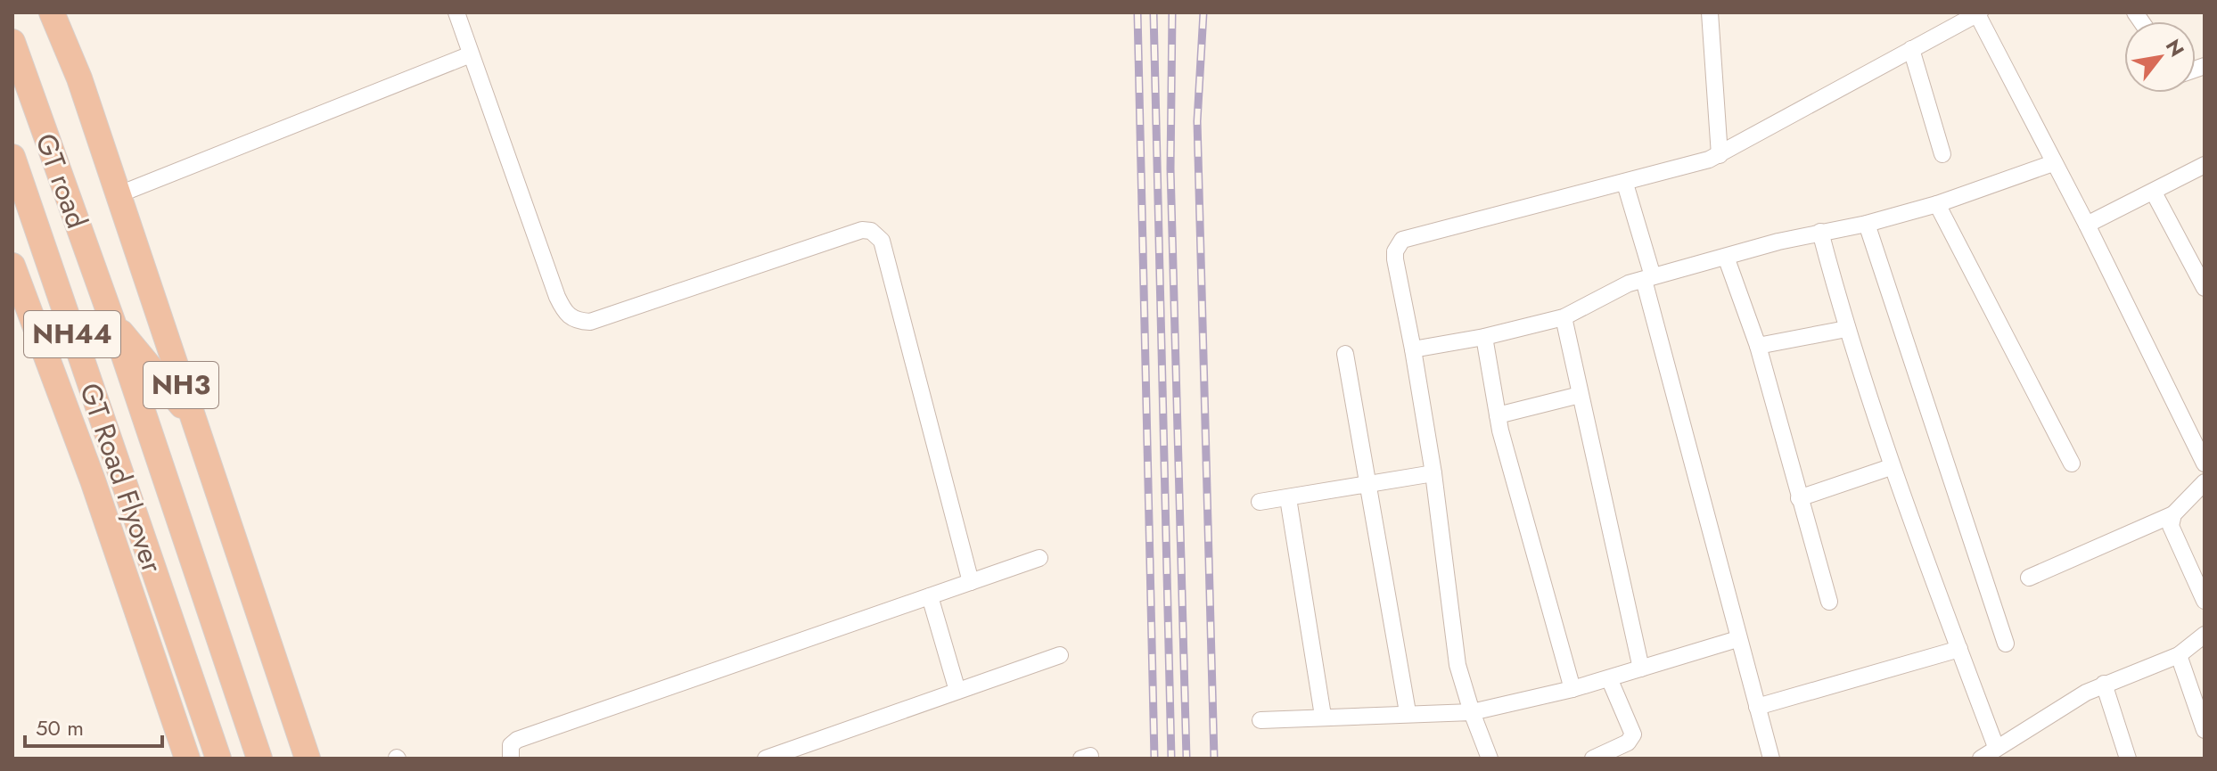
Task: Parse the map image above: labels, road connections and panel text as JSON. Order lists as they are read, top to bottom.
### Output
{
  "streets": {
    "highway": [
      "GT road",
      "NH44",
      "NH3",
      "GT Road Flyover"
    ]
  },
  "crossings": [
    ["GT road", "GT Road Flyover"]
  ],
  "scale_bar": "50 m",
  "north": "top right"
}
